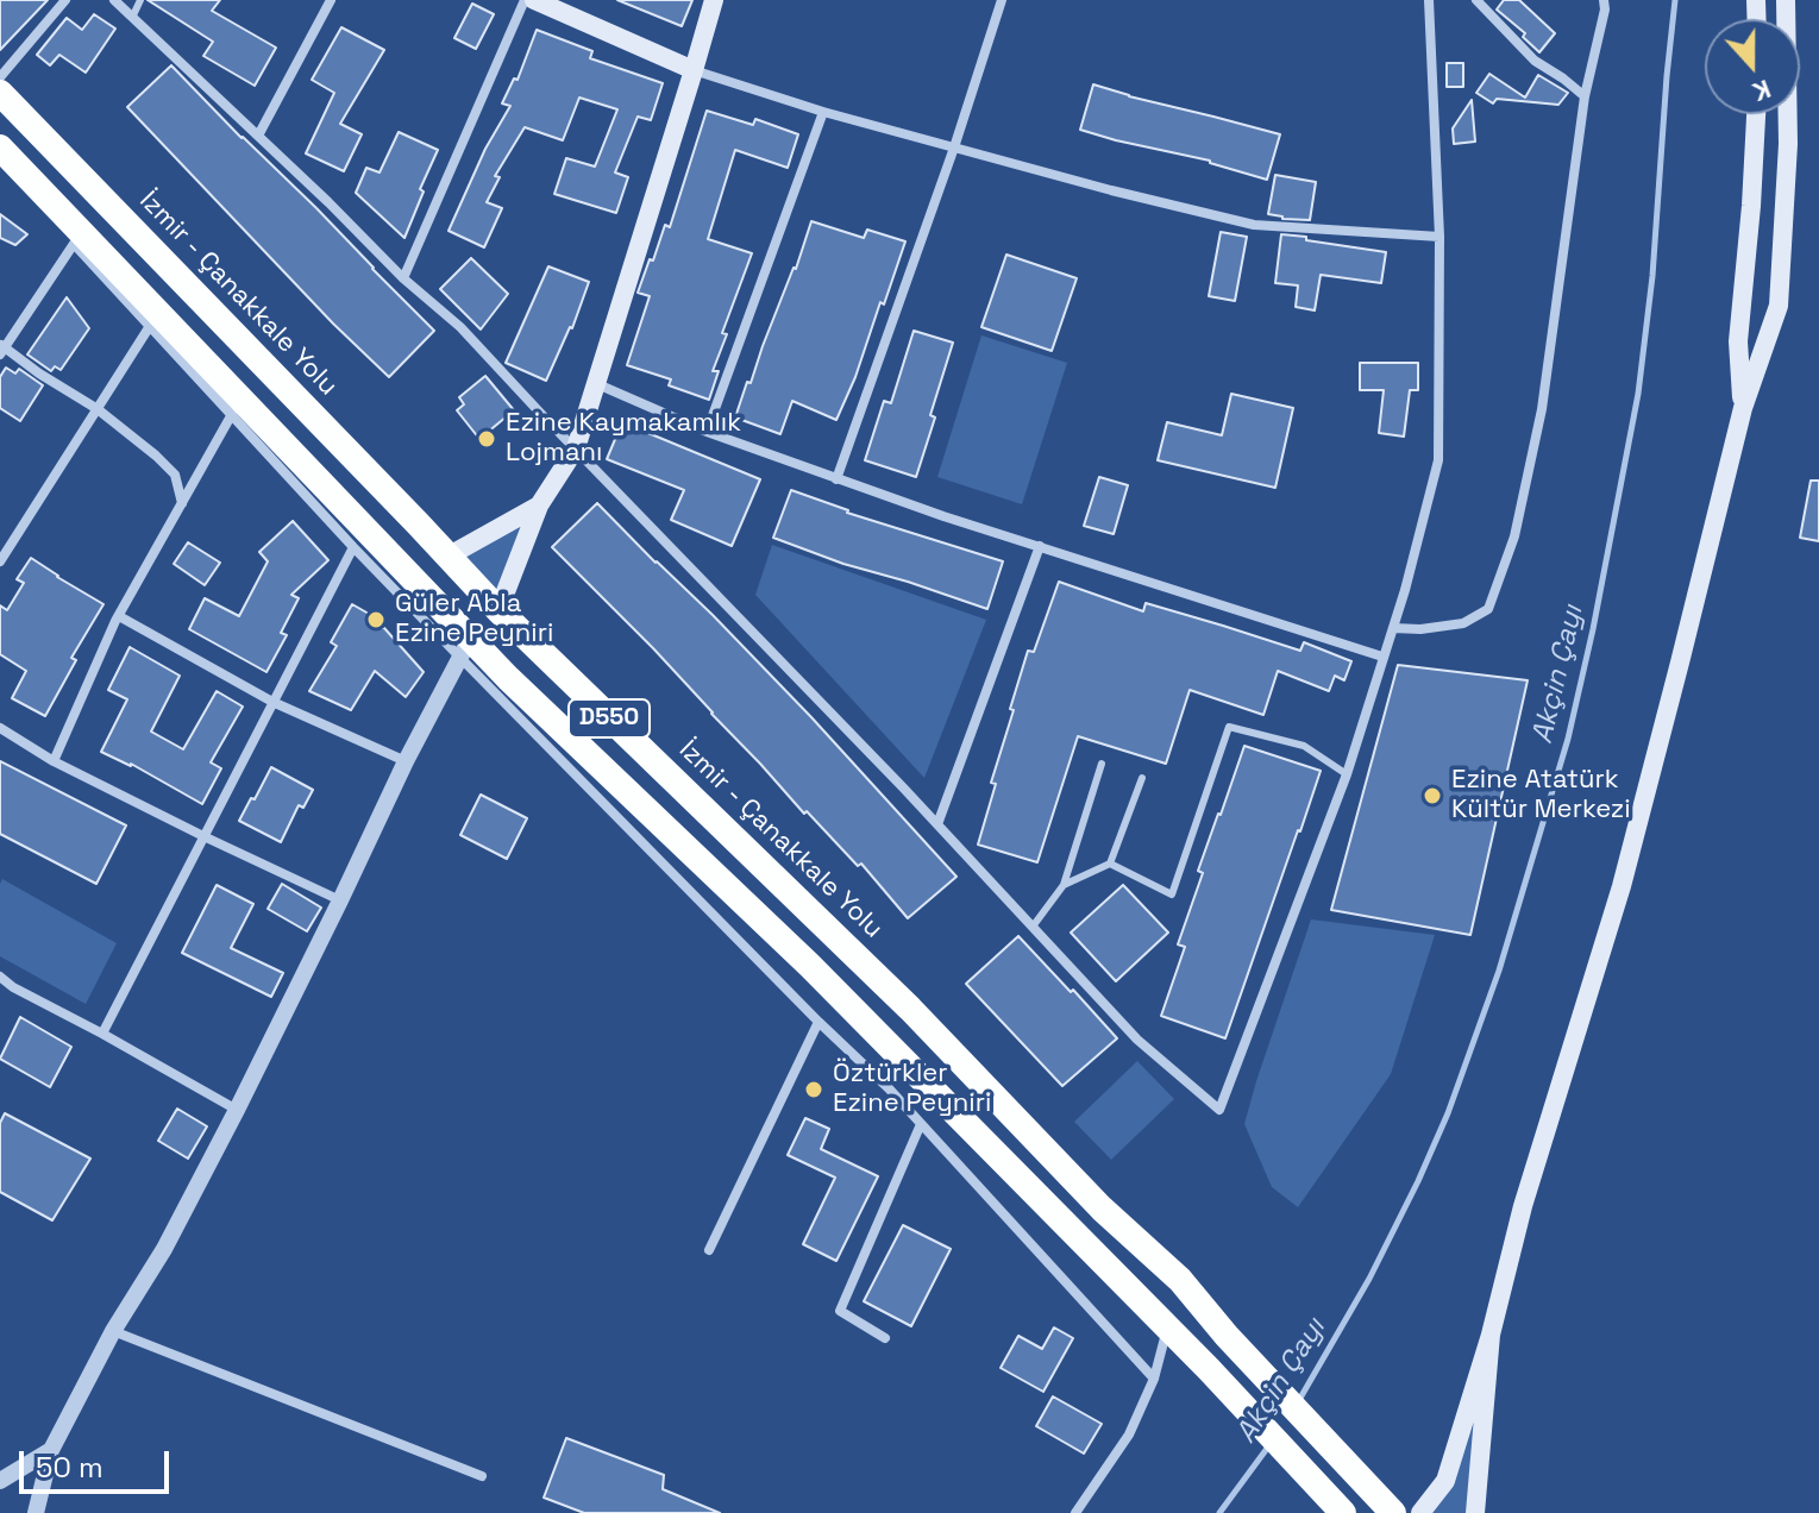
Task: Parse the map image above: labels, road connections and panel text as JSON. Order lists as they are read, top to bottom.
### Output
{
  "streets": {
    "highway": ["İzmir - Çanakkale Yolu", "D550"]
  },
  "water": ["Akçin Çayı"],
  "places": [
    "Ezine Kaymakamlık Lojmanı",
    "Güler Abla Ezine Peyniri",
    "Ezine Atatürk Kültür Merkezi",
    "Öztürkler Ezine Peyniri"
  ],
  "scale_bar": "50 m",
  "north": "bottom"
}
